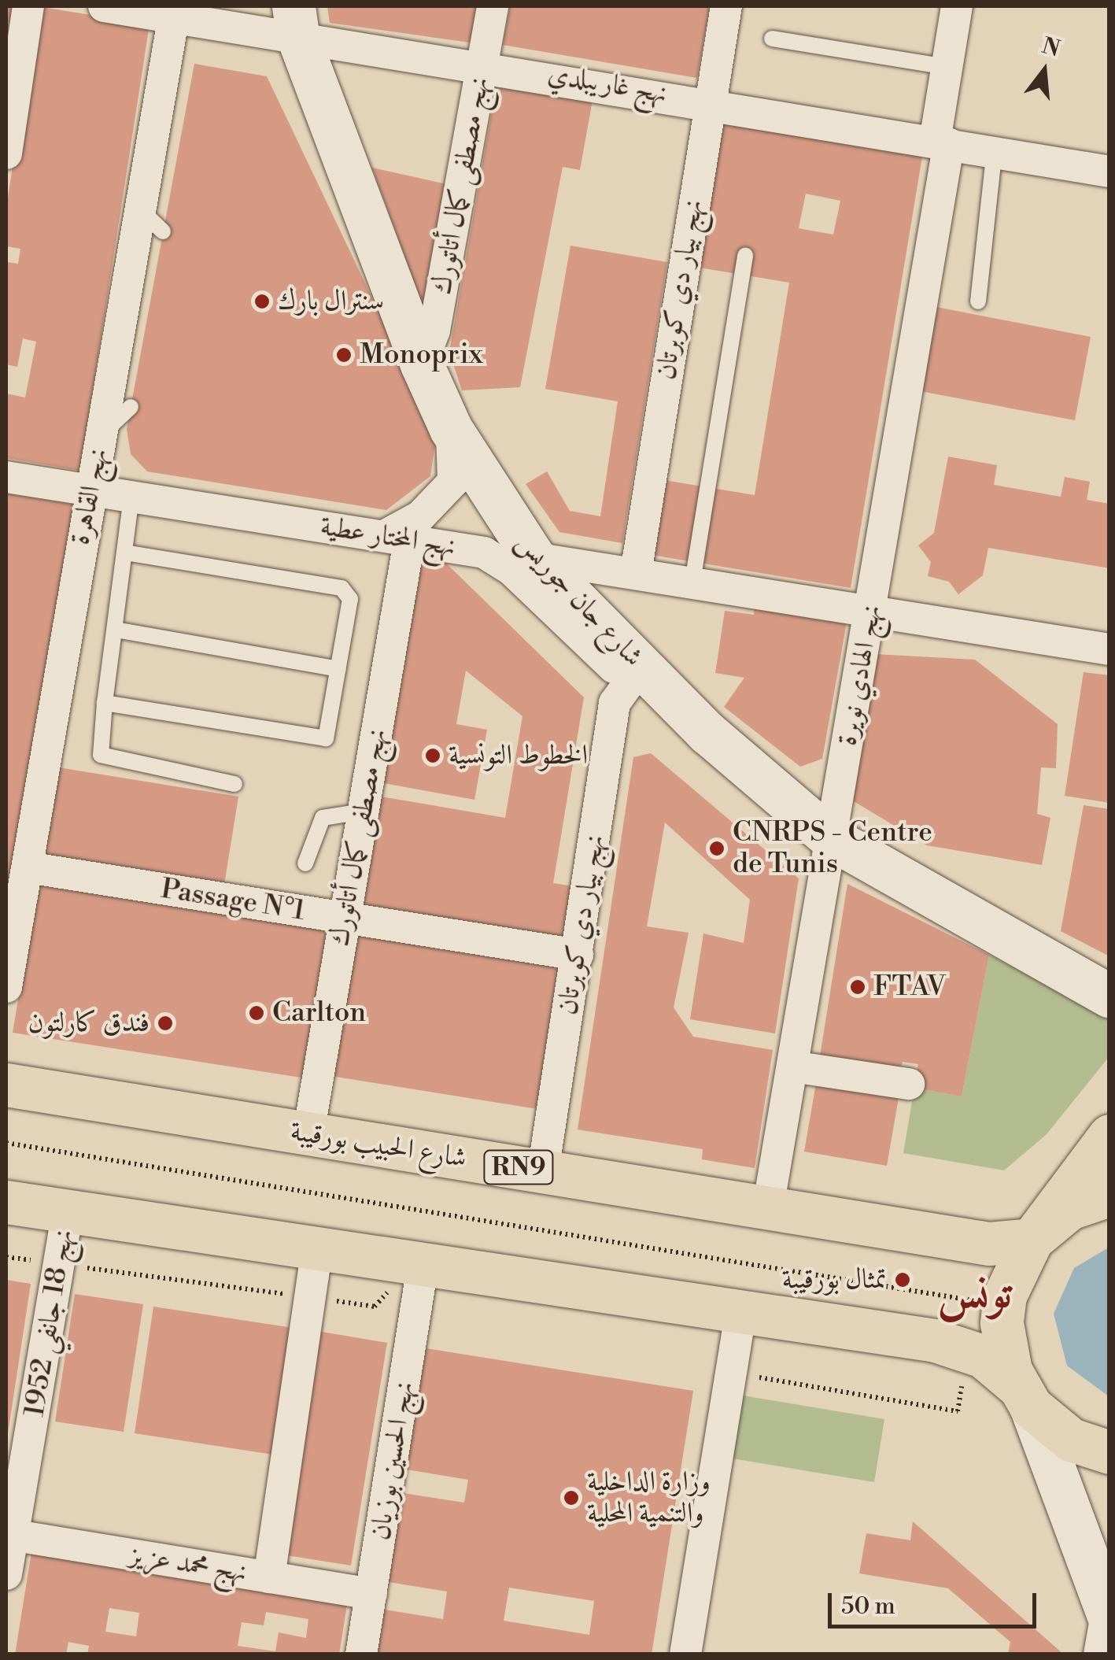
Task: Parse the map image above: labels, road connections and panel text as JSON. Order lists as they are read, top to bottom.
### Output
{
  "streets": {
    "main road": ["شارع جان جوريس", "شارع الحبيب بورقيبة", "RN9"],
    "street": [
      "نهج غاريبلدي",
      "نهج مصطفى كمال أتاتورك",
      "نهج بيار دي كوبرتان",
      "نهج القاهرة",
      "نهج المختار عطية",
      "نهج الهادي نويرة",
      "Passage N°1",
      "نهج 18 جانفي 1952",
      "نهج الحسين بوزيان",
      "نهج محمد عزيز"
    ]
  },
  "crossings": [
    ["نهج غاريبلدي", "نهج مصطفى كمال أتاتورك"],
    ["نهج غاريبلدي", "نهج بيار دي كوبرتان"],
    ["نهج غاريبلدي", "نهج القاهرة"],
    ["نهج غاريبلدي", "شارع جان جوريس"],
    ["نهج غاريبلدي", "نهج الهادي نويرة"],
    ["نهج مصطفى كمال أتاتورك", "نهج المختار عطية"],
    ["نهج مصطفى كمال أتاتورك", "شارع جان جوريس"],
    ["نهج مصطفى كمال أتاتورك", "Passage N°1"],
    ["نهج مصطفى كمال أتاتورك", "شارع الحبيب بورقيبة"],
    ["نهج بيار دي كوبرتان", "نهج المختار عطية"],
    ["نهج بيار دي كوبرتان", "Passage N°1"],
    ["نهج بيار دي كوبرتان", "شارع الحبيب بورقيبة"],
    ["نهج القاهرة", "نهج المختار عطية"],
    ["نهج القاهرة", "Passage N°1"],
    ["نهج المختار عطية", "شارع جان جوريس"],
    ["شارع جان جوريس", "نهج الهادي نويرة"],
    ["نهج الهادي نويرة", "شارع الحبيب بورقيبة"],
    ["نهج 18 جانفي 1952", "نهج محمد عزيز"],
    ["نهج الحسين بوزيان", "نهج محمد عزيز"]
  ],
  "districts": ["تونس"],
  "places": [
    "سنترال بارك",
    "Monoprix",
    "الخطوط التونسية",
    "CNRPS - Centre de Tunis",
    "FTAV",
    "Carlton",
    "فندق كارلتون",
    "تمثال بورقيبة",
    "وزارة الداخلية والتنمية المحلية"
  ],
  "scale_bar": "50 m",
  "north": "top"
}
